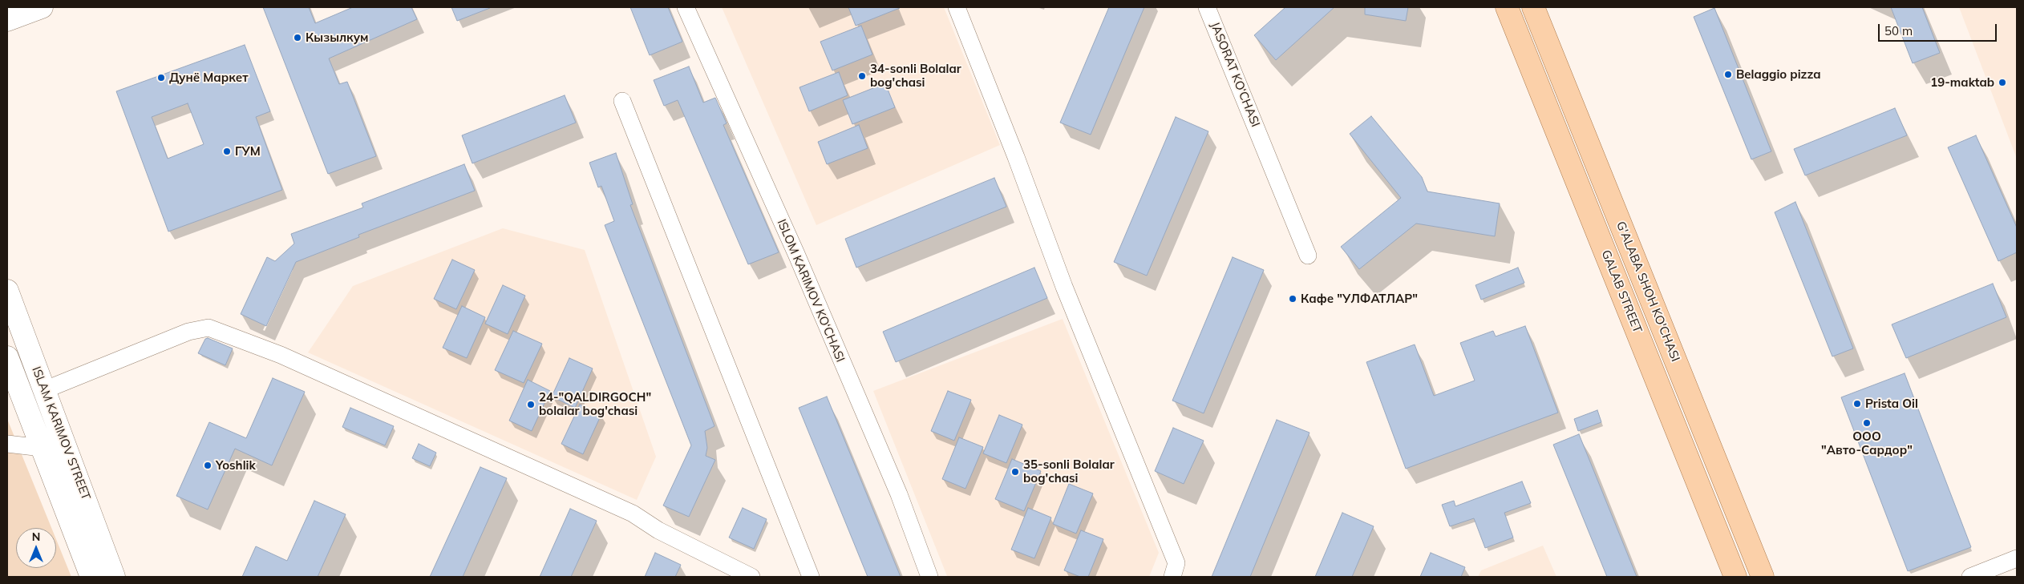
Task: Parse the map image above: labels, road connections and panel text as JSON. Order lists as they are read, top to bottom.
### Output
{
  "streets": {
    "main road": ["GALAB STREET", "G'ALABA SHOH KO'CHASI", "ISLAM KARIMOV STREET"],
    "street": ["JASORAT KO‘CHASI", "ISLOM KARIMOV KO‘CHASI"]
  },
  "places": [
    "Кызылкум",
    "Belaggio pizza",
    "34-sonli Bolalar bog'chasi",
    "Дунё Маркет",
    "19-maktab",
    "ГУМ",
    "Кафе \"УЛФАТЛАР\"",
    "Prista Oil",
    "24-\"QALDIRGOCH\" bolalar bog'chasi",
    "ООО \"Авто-Сардор\"",
    "Yoshlik",
    "35-sonli Bolalar bog'chasi"
  ],
  "scale_bar": "50 m",
  "north": "top"
}
